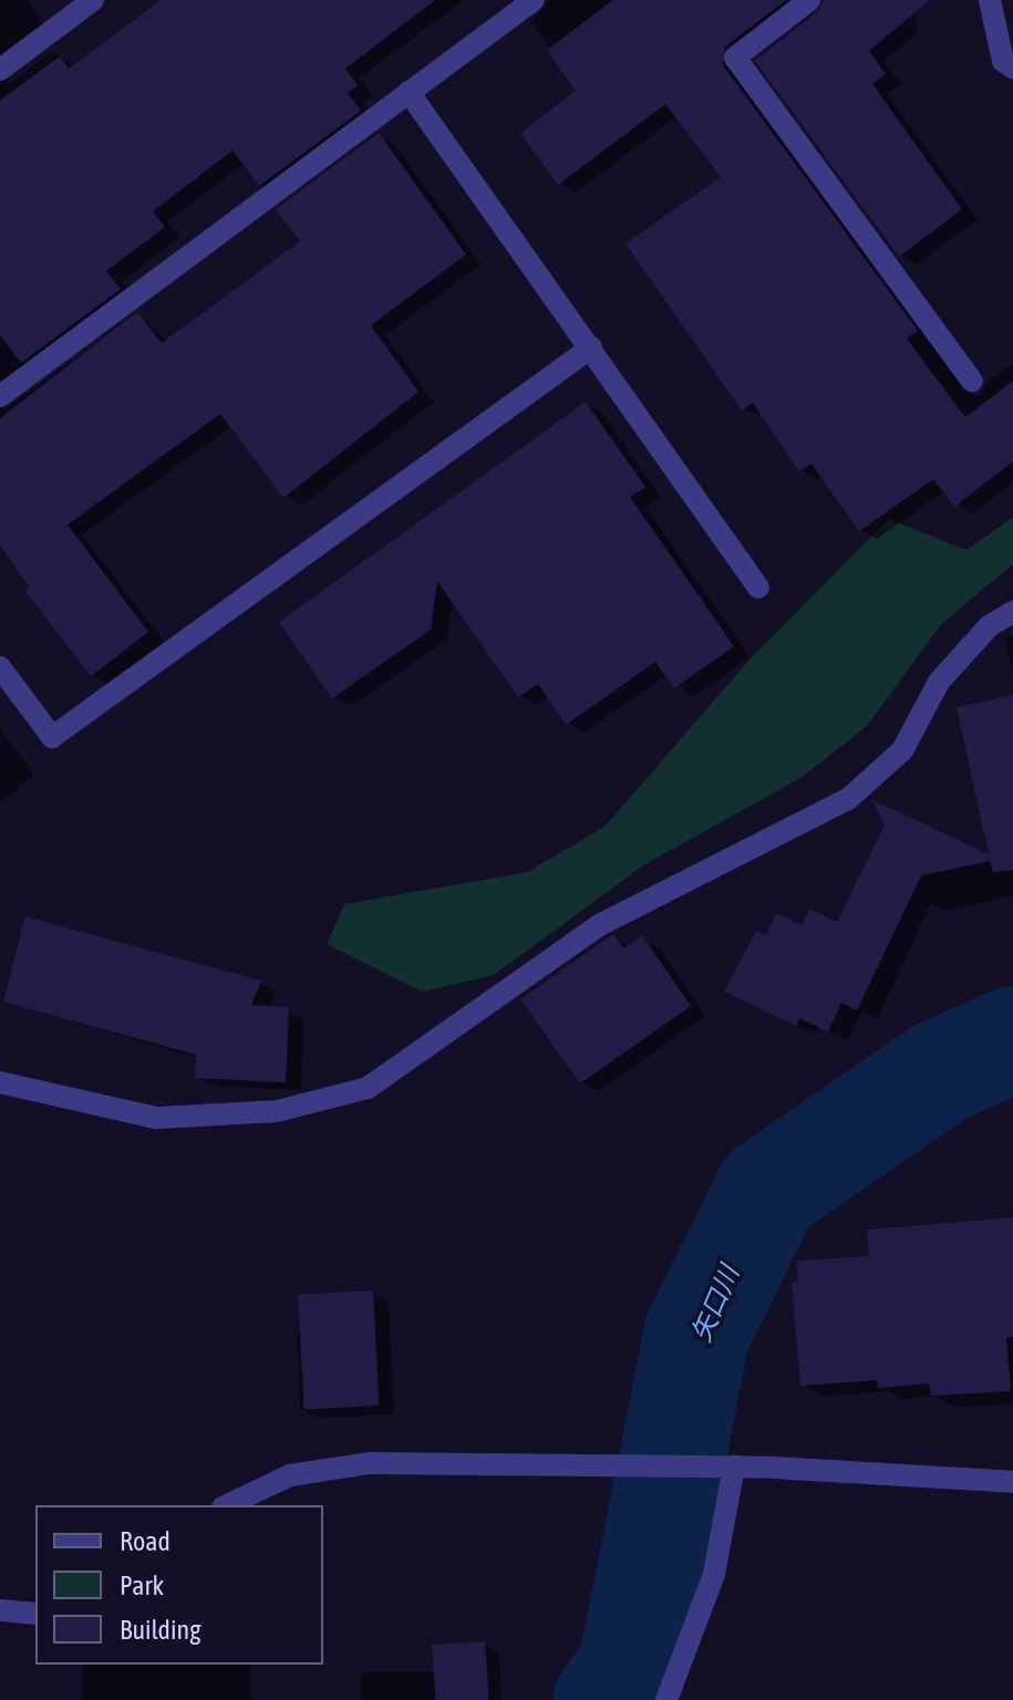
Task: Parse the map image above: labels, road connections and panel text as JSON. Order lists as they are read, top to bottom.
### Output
{
  "water": ["矢口川"],
  "legend": ["Road", "Park", "Building"]
}
